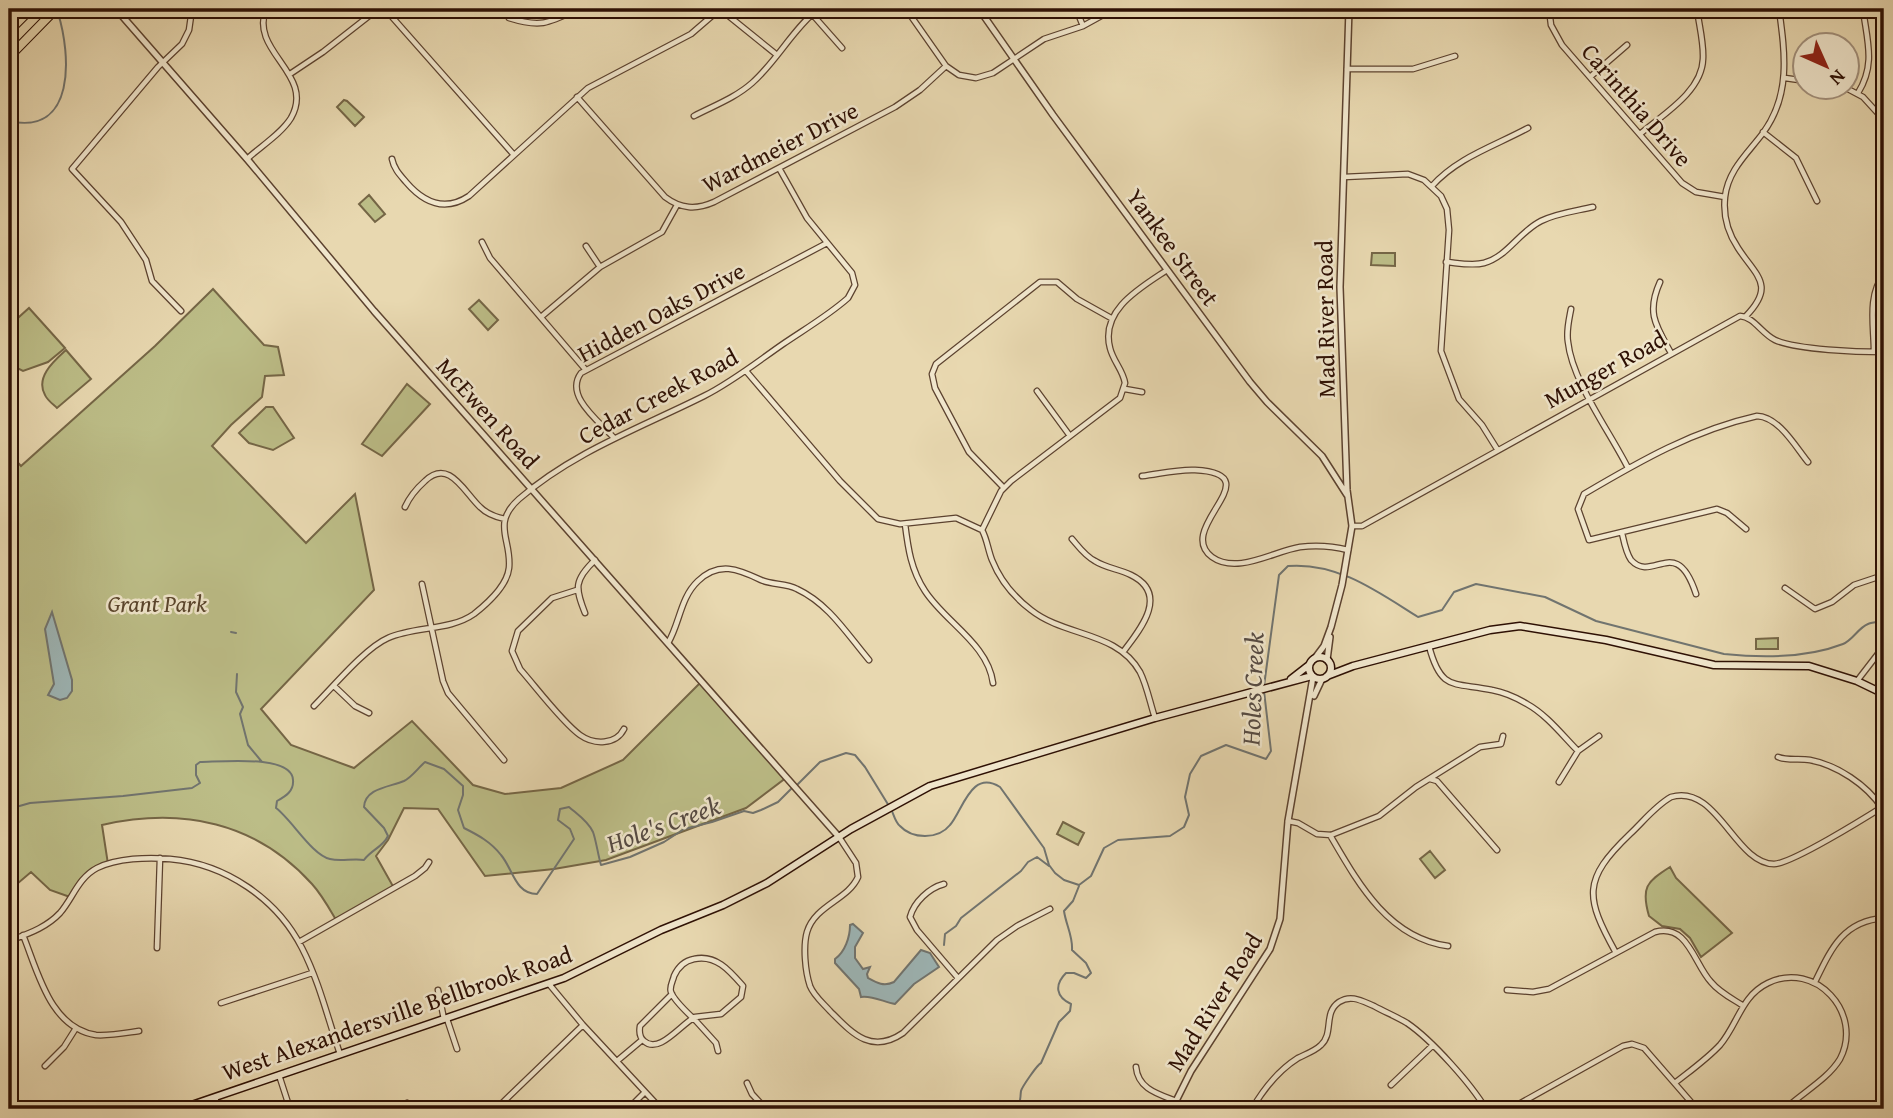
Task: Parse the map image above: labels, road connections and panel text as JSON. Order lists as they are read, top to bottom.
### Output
{
  "streets": {
    "main road": ["West Alexandersville Bellbrook Road"],
    "street": [
      "Carinthia Drive",
      "Wardmeier Drive",
      "Yankee Street",
      "Hidden Oaks Drive",
      "Mad River Road",
      "Munger Road",
      "Cedar Creek Road",
      "McEwen Road"
    ]
  },
  "crossings": [
    ["Wardmeier Drive", "Cedar Creek Road"],
    ["Yankee Street", "Mad River Road"],
    ["Hidden Oaks Drive", "Cedar Creek Road"],
    ["Mad River Road", "Munger Road"],
    ["Mad River Road", "West Alexandersville Bellbrook Road"],
    ["Cedar Creek Road", "McEwen Road"],
    ["McEwen Road", "West Alexandersville Bellbrook Road"]
  ],
  "water": ["Holes Creek", "Hole's Creek"],
  "parks": ["Grant Park"],
  "north": "bottom right"
}
